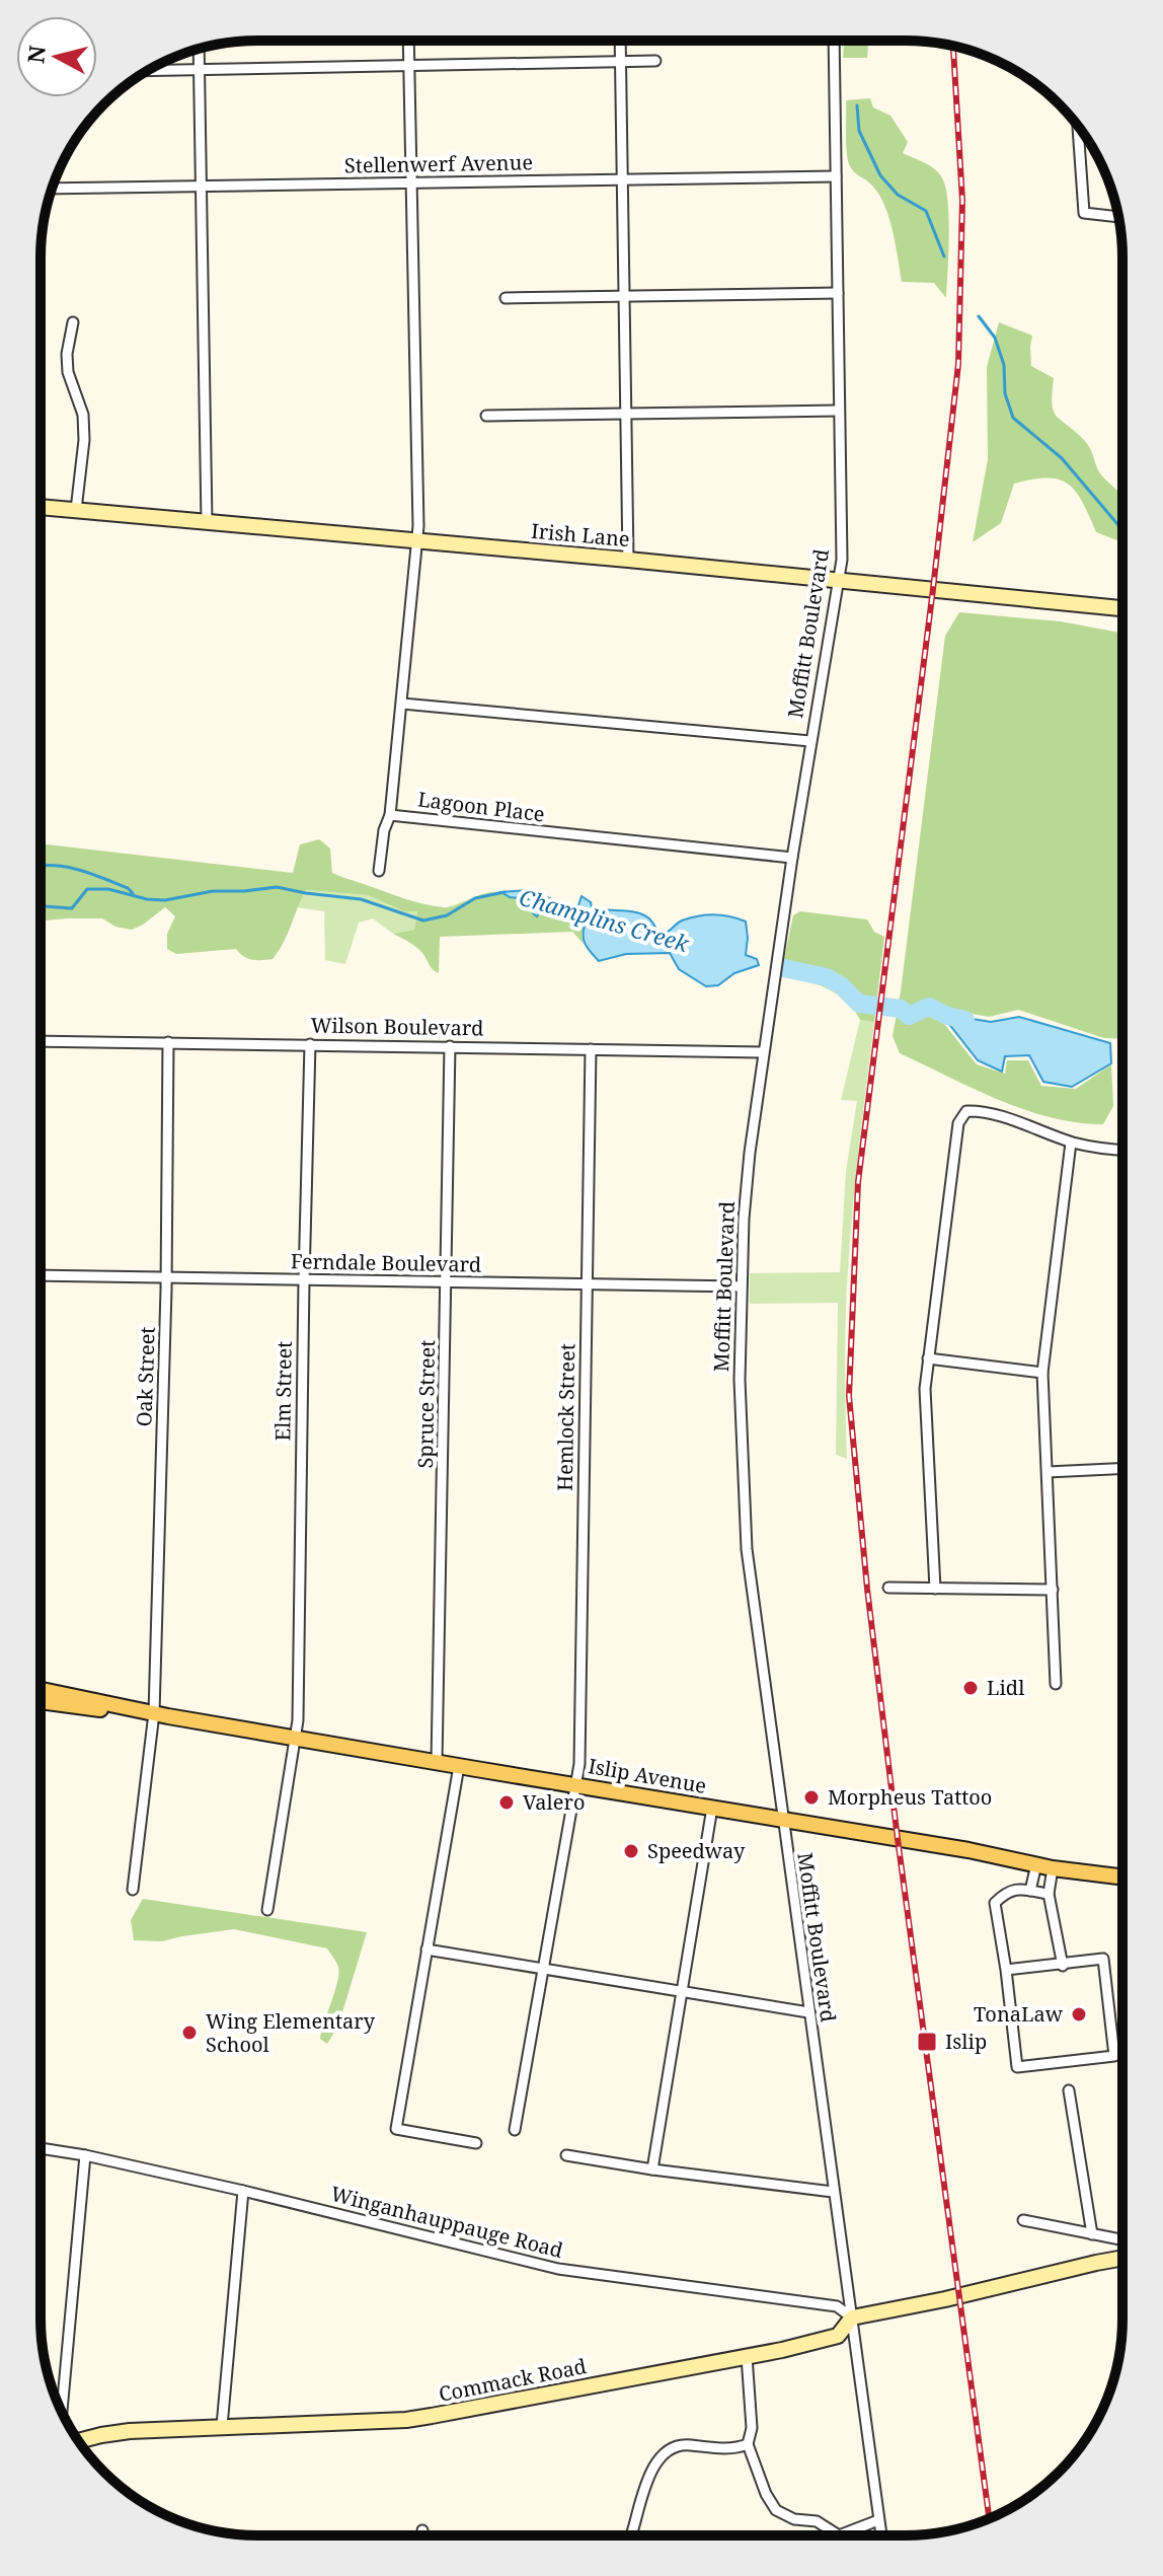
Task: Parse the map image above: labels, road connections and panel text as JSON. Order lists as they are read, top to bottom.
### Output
{
  "streets": {
    "main road": ["Islip Avenue"],
    "street": [
      "Stellenwerf Avenue",
      "Irish Lane",
      "Moffitt Boulevard",
      "Lagoon Place",
      "Wilson Boulevard",
      "Ferndale Boulevard",
      "Oak Street",
      "Elm Street",
      "Spruce Street",
      "Hemlock Street",
      "Winganhauppauge Road",
      "Commack Road"
    ]
  },
  "crossings": [
    ["Stellenwerf Avenue", "Moffitt Boulevard"],
    ["Stellenwerf Avenue", "Lagoon Place"],
    ["Irish Lane", "Moffitt Boulevard"],
    ["Irish Lane", "Lagoon Place"],
    ["Moffitt Boulevard", "Lagoon Place"],
    ["Moffitt Boulevard", "Wilson Boulevard"],
    ["Moffitt Boulevard", "Ferndale Boulevard"],
    ["Moffitt Boulevard", "Islip Avenue"],
    ["Moffitt Boulevard", "Winganhauppauge Road"],
    ["Moffitt Boulevard", "Commack Road"],
    ["Wilson Boulevard", "Oak Street"],
    ["Wilson Boulevard", "Elm Street"],
    ["Wilson Boulevard", "Spruce Street"],
    ["Wilson Boulevard", "Hemlock Street"],
    ["Ferndale Boulevard", "Oak Street"],
    ["Ferndale Boulevard", "Elm Street"],
    ["Ferndale Boulevard", "Spruce Street"],
    ["Ferndale Boulevard", "Hemlock Street"],
    ["Oak Street", "Islip Avenue"],
    ["Elm Street", "Islip Avenue"],
    ["Spruce Street", "Islip Avenue"],
    ["Hemlock Street", "Islip Avenue"],
    ["Winganhauppauge Road", "Commack Road"]
  ],
  "water": ["Champlins Creek"],
  "places": {
    "other": [
      "Lidl",
      "Morpheus Tattoo",
      "Valero",
      "Speedway",
      "TonaLaw",
      "Wing Elementary School"
    ],
    "transit": ["Islip"]
  },
  "north": "left"
}
